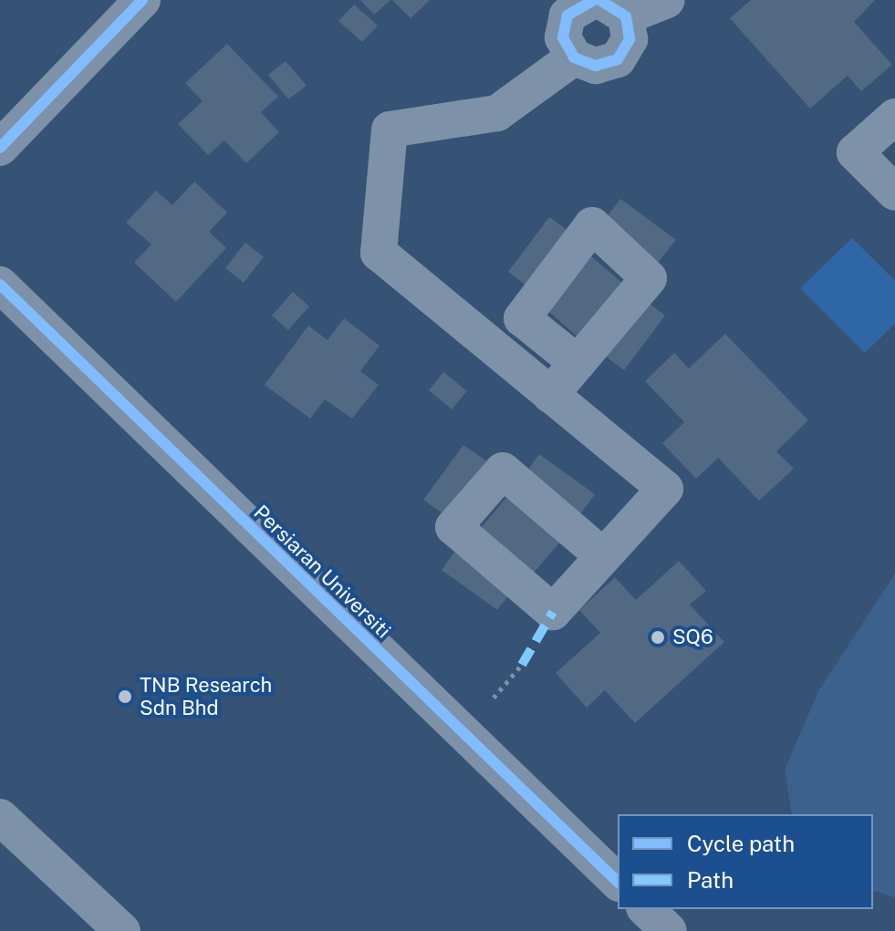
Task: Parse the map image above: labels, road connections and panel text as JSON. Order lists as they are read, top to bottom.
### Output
{
  "streets": {
    "street": ["Persiaran Universiti"]
  },
  "places": ["SQ6", "TNB Research Sdn Bhd"],
  "legend": ["Cycle path", "Path"]
}
